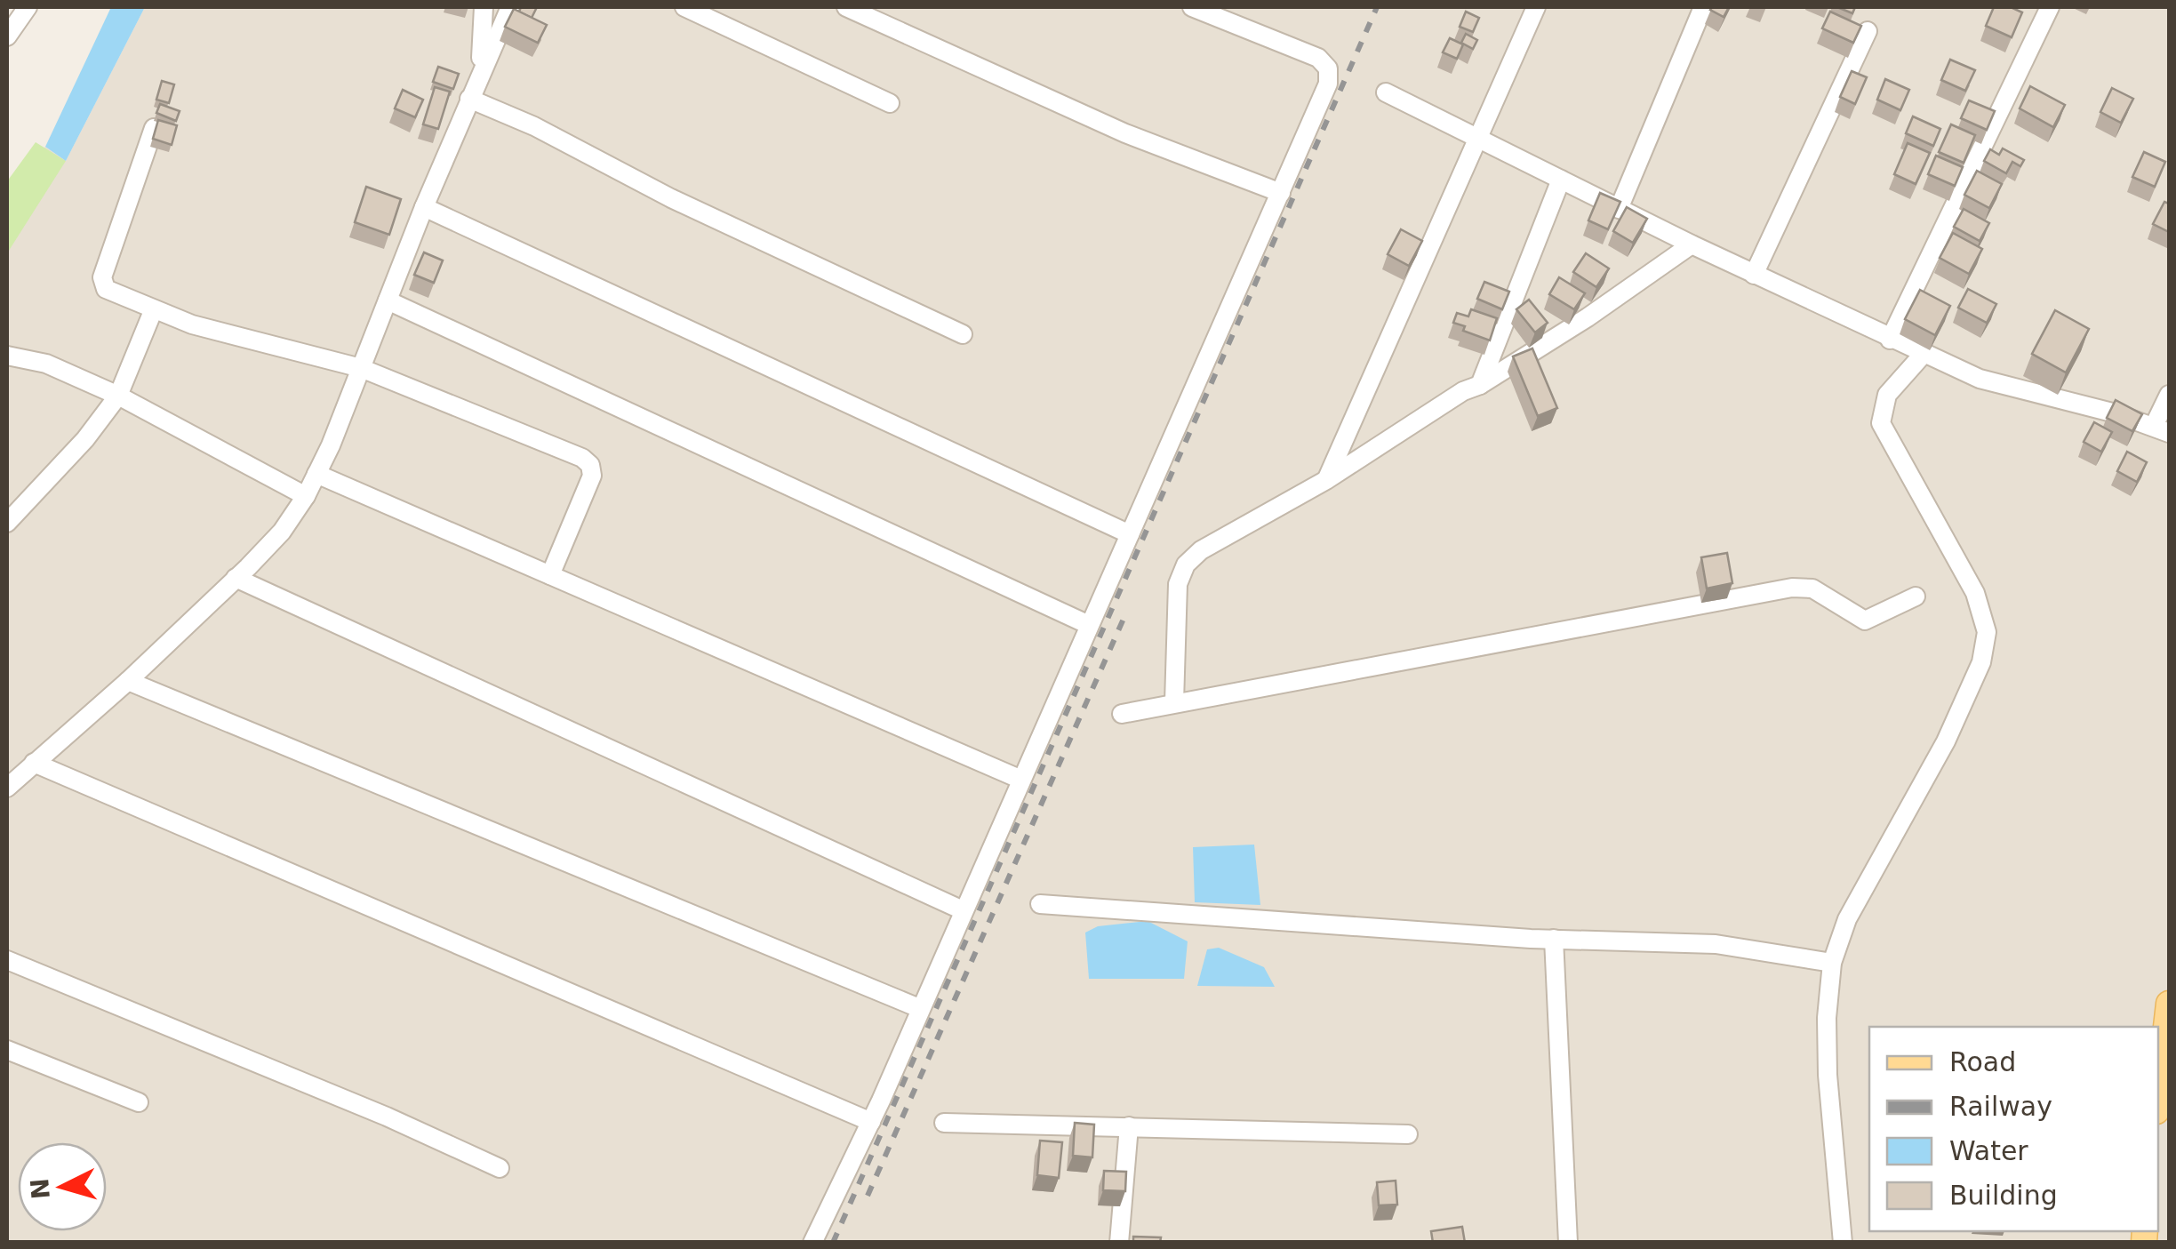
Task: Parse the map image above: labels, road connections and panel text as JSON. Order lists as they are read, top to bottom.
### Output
{
  "legend": [
    "Road",
    "Railway",
    "Water",
    "Building"
  ],
  "north": "left"
}
